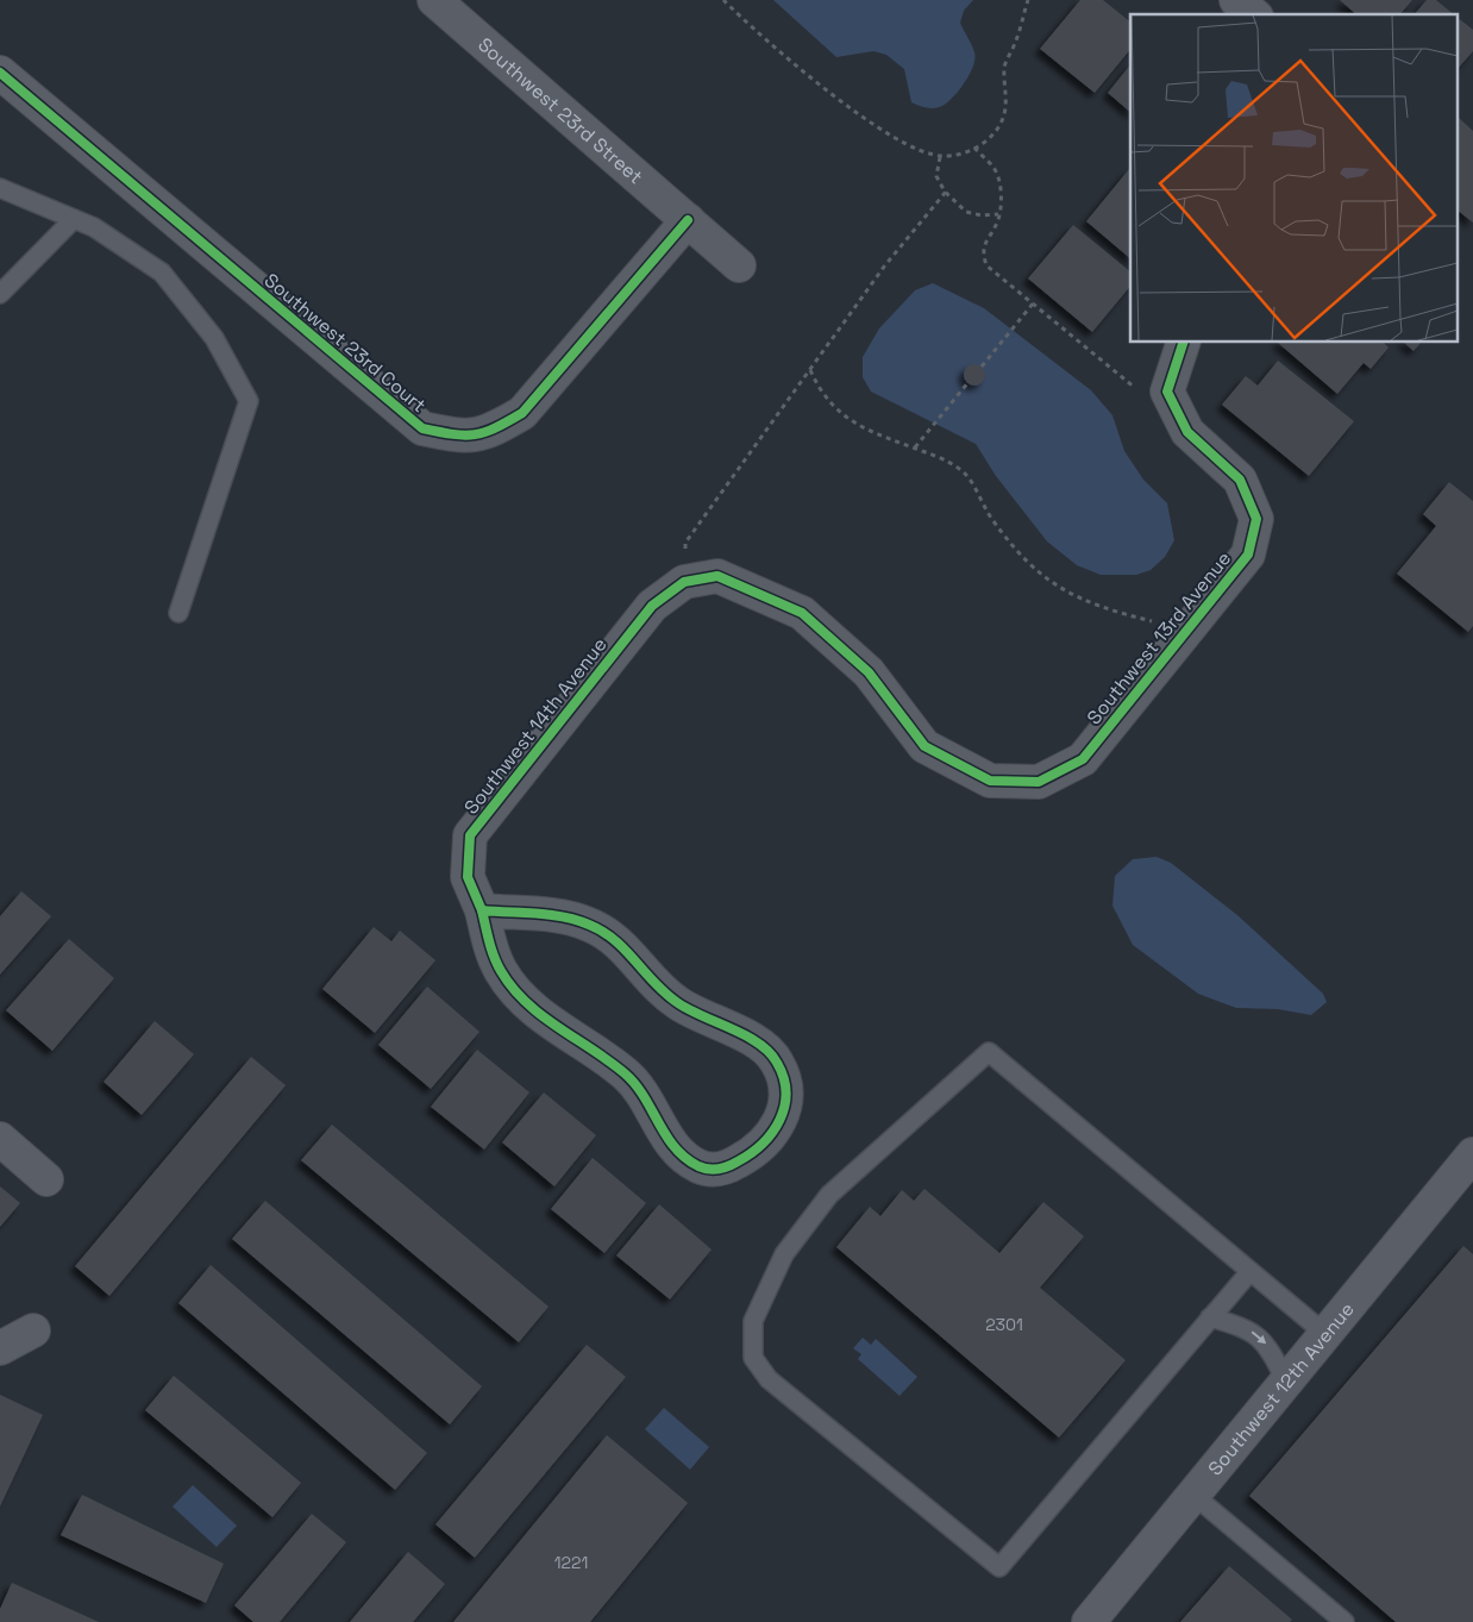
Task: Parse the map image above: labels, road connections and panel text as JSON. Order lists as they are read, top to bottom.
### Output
{
  "streets": {
    "street": [
      "Southwest 23rd Street",
      "Southwest 23rd Court",
      "Southwest 13rd Avenue",
      "Southwest 14th Avenue",
      "Southwest 12th Avenue"
    ]
  },
  "crossings": [
    ["Southwest 23rd Street", "Southwest 23rd Court"],
    ["Southwest 13rd Avenue", "Southwest 14th Avenue"]
  ],
  "house_numbers": ["2301", "1221"]
}
